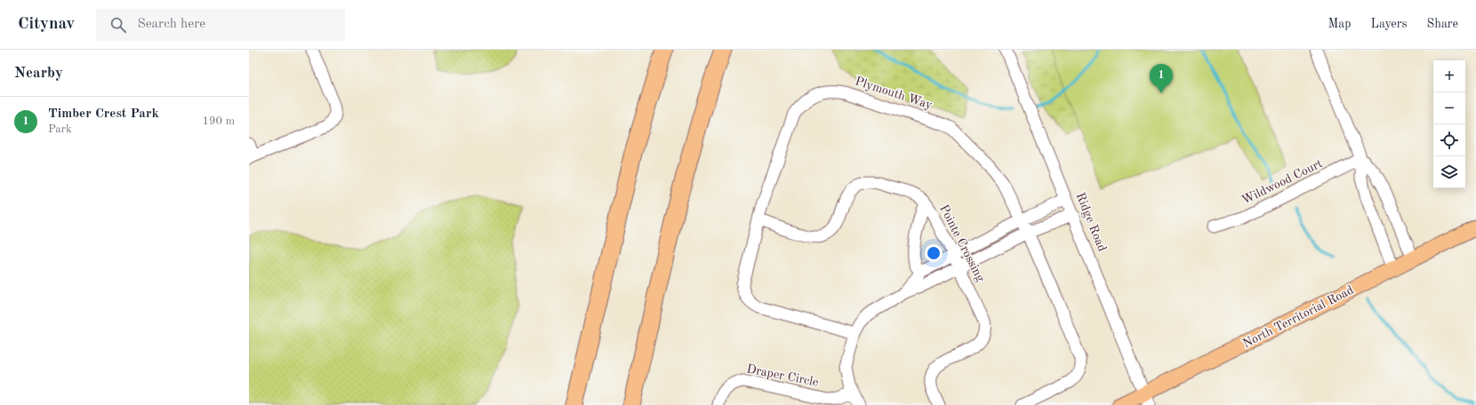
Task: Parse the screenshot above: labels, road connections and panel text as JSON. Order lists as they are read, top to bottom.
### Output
{
  "streets": {
    "main road": ["North Territorial Road"],
    "street": [
      "Plymouth Way",
      "Wildwood Court",
      "Ridge Road",
      "Pointe Crossing",
      "Draper Circle"
    ]
  },
  "crossings": [
    ["Plymouth Way", "Pointe Crossing"],
    ["Ridge Road", "North Territorial Road"]
  ],
  "page": {
    "header": "Citynav",
    "search": "Search here",
    "nav": ["Map", "Layers", "Share"],
    "heading": "Nearby",
    "map_buttons": ["+", "−"],
    "pins": "1",
    "list": [
      {
        "mark": "1",
        "name": "Timber Crest Park",
        "note": "Park",
        "value": "190 m"
      }
    ]
  }
}
